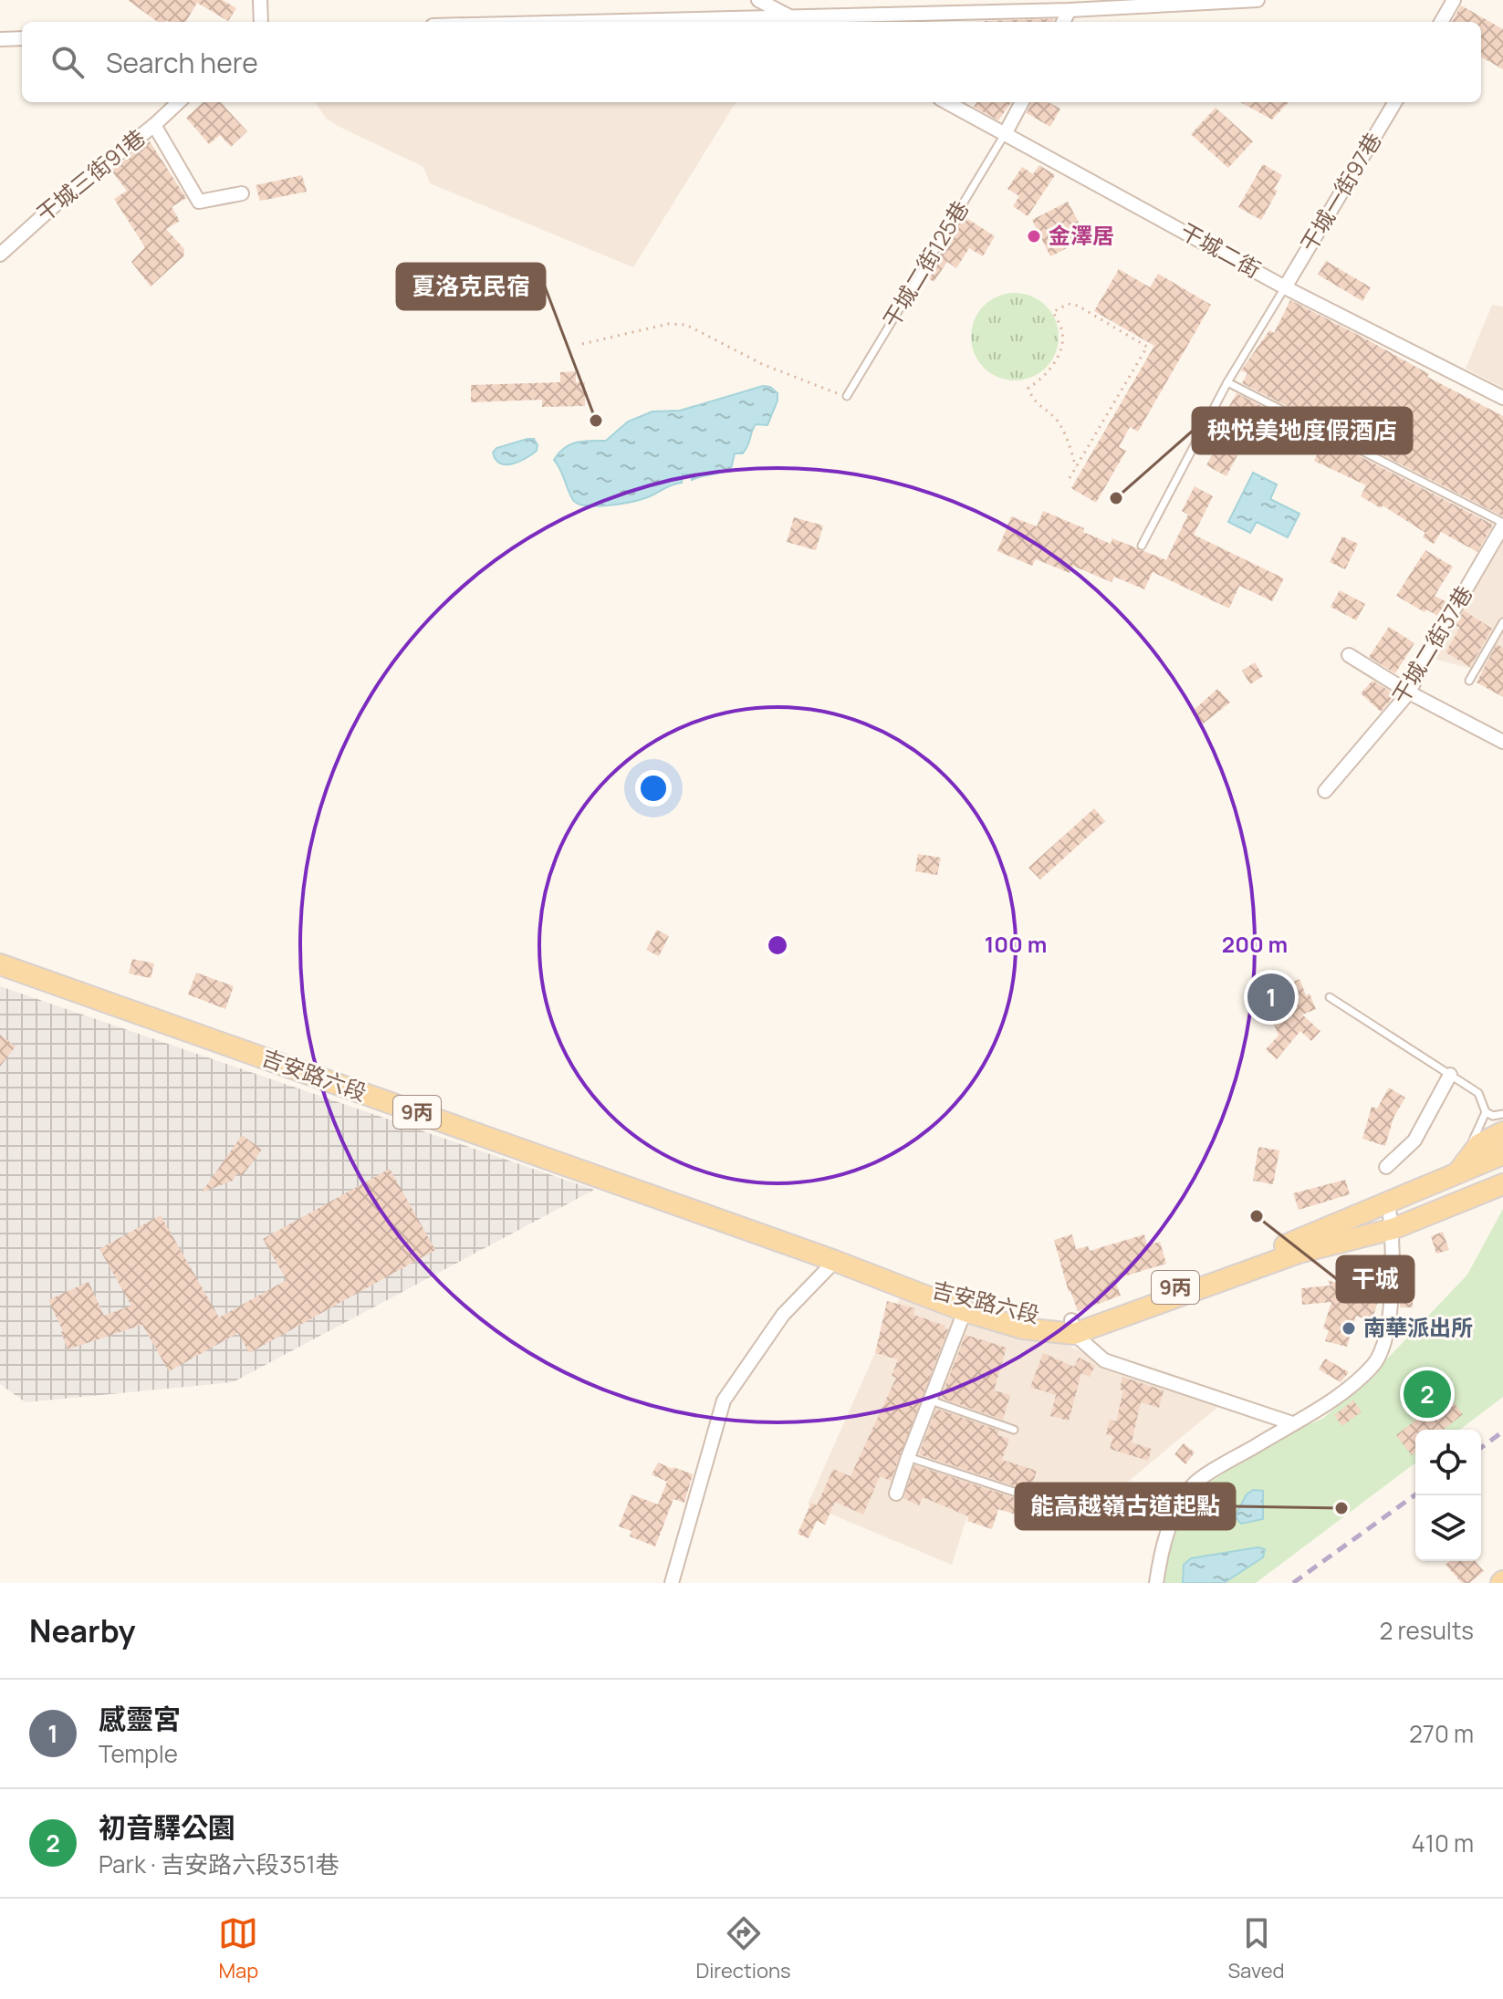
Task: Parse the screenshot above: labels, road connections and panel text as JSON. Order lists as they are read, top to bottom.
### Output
{
  "streets": {
    "main road": ["吉安路六段", "9丙"],
    "street": [
      "干城三街91巷",
      "干城一街97巷",
      "干城二街",
      "干城二街37巷"
    ],
    "lane": ["干城二街125巷"]
  },
  "crossings": [
    ["干城一街97巷", "干城二街"],
    ["干城二街", "干城二街125巷"]
  ],
  "places": [
    "金澤居",
    "夏洛克民宿",
    "秧悦美地度假酒店",
    "干城",
    "南華派出所",
    "能高越嶺古道起點"
  ],
  "page": {
    "search": "Search here",
    "pins": ["1", "2"],
    "heading": ["Nearby", "2 results"],
    "list": [
      {
        "mark": "1",
        "name": "感靈宮",
        "note": "Temple",
        "value": "270 m"
      },
      {
        "mark": "2",
        "name": "初音驛公園",
        "note": "Park · 吉安路六段351巷",
        "value": "410 m"
      }
    ],
    "nav": ["Map", "Directions", "Saved"]
  },
  "rings": ["100 m", "200 m"]
}
